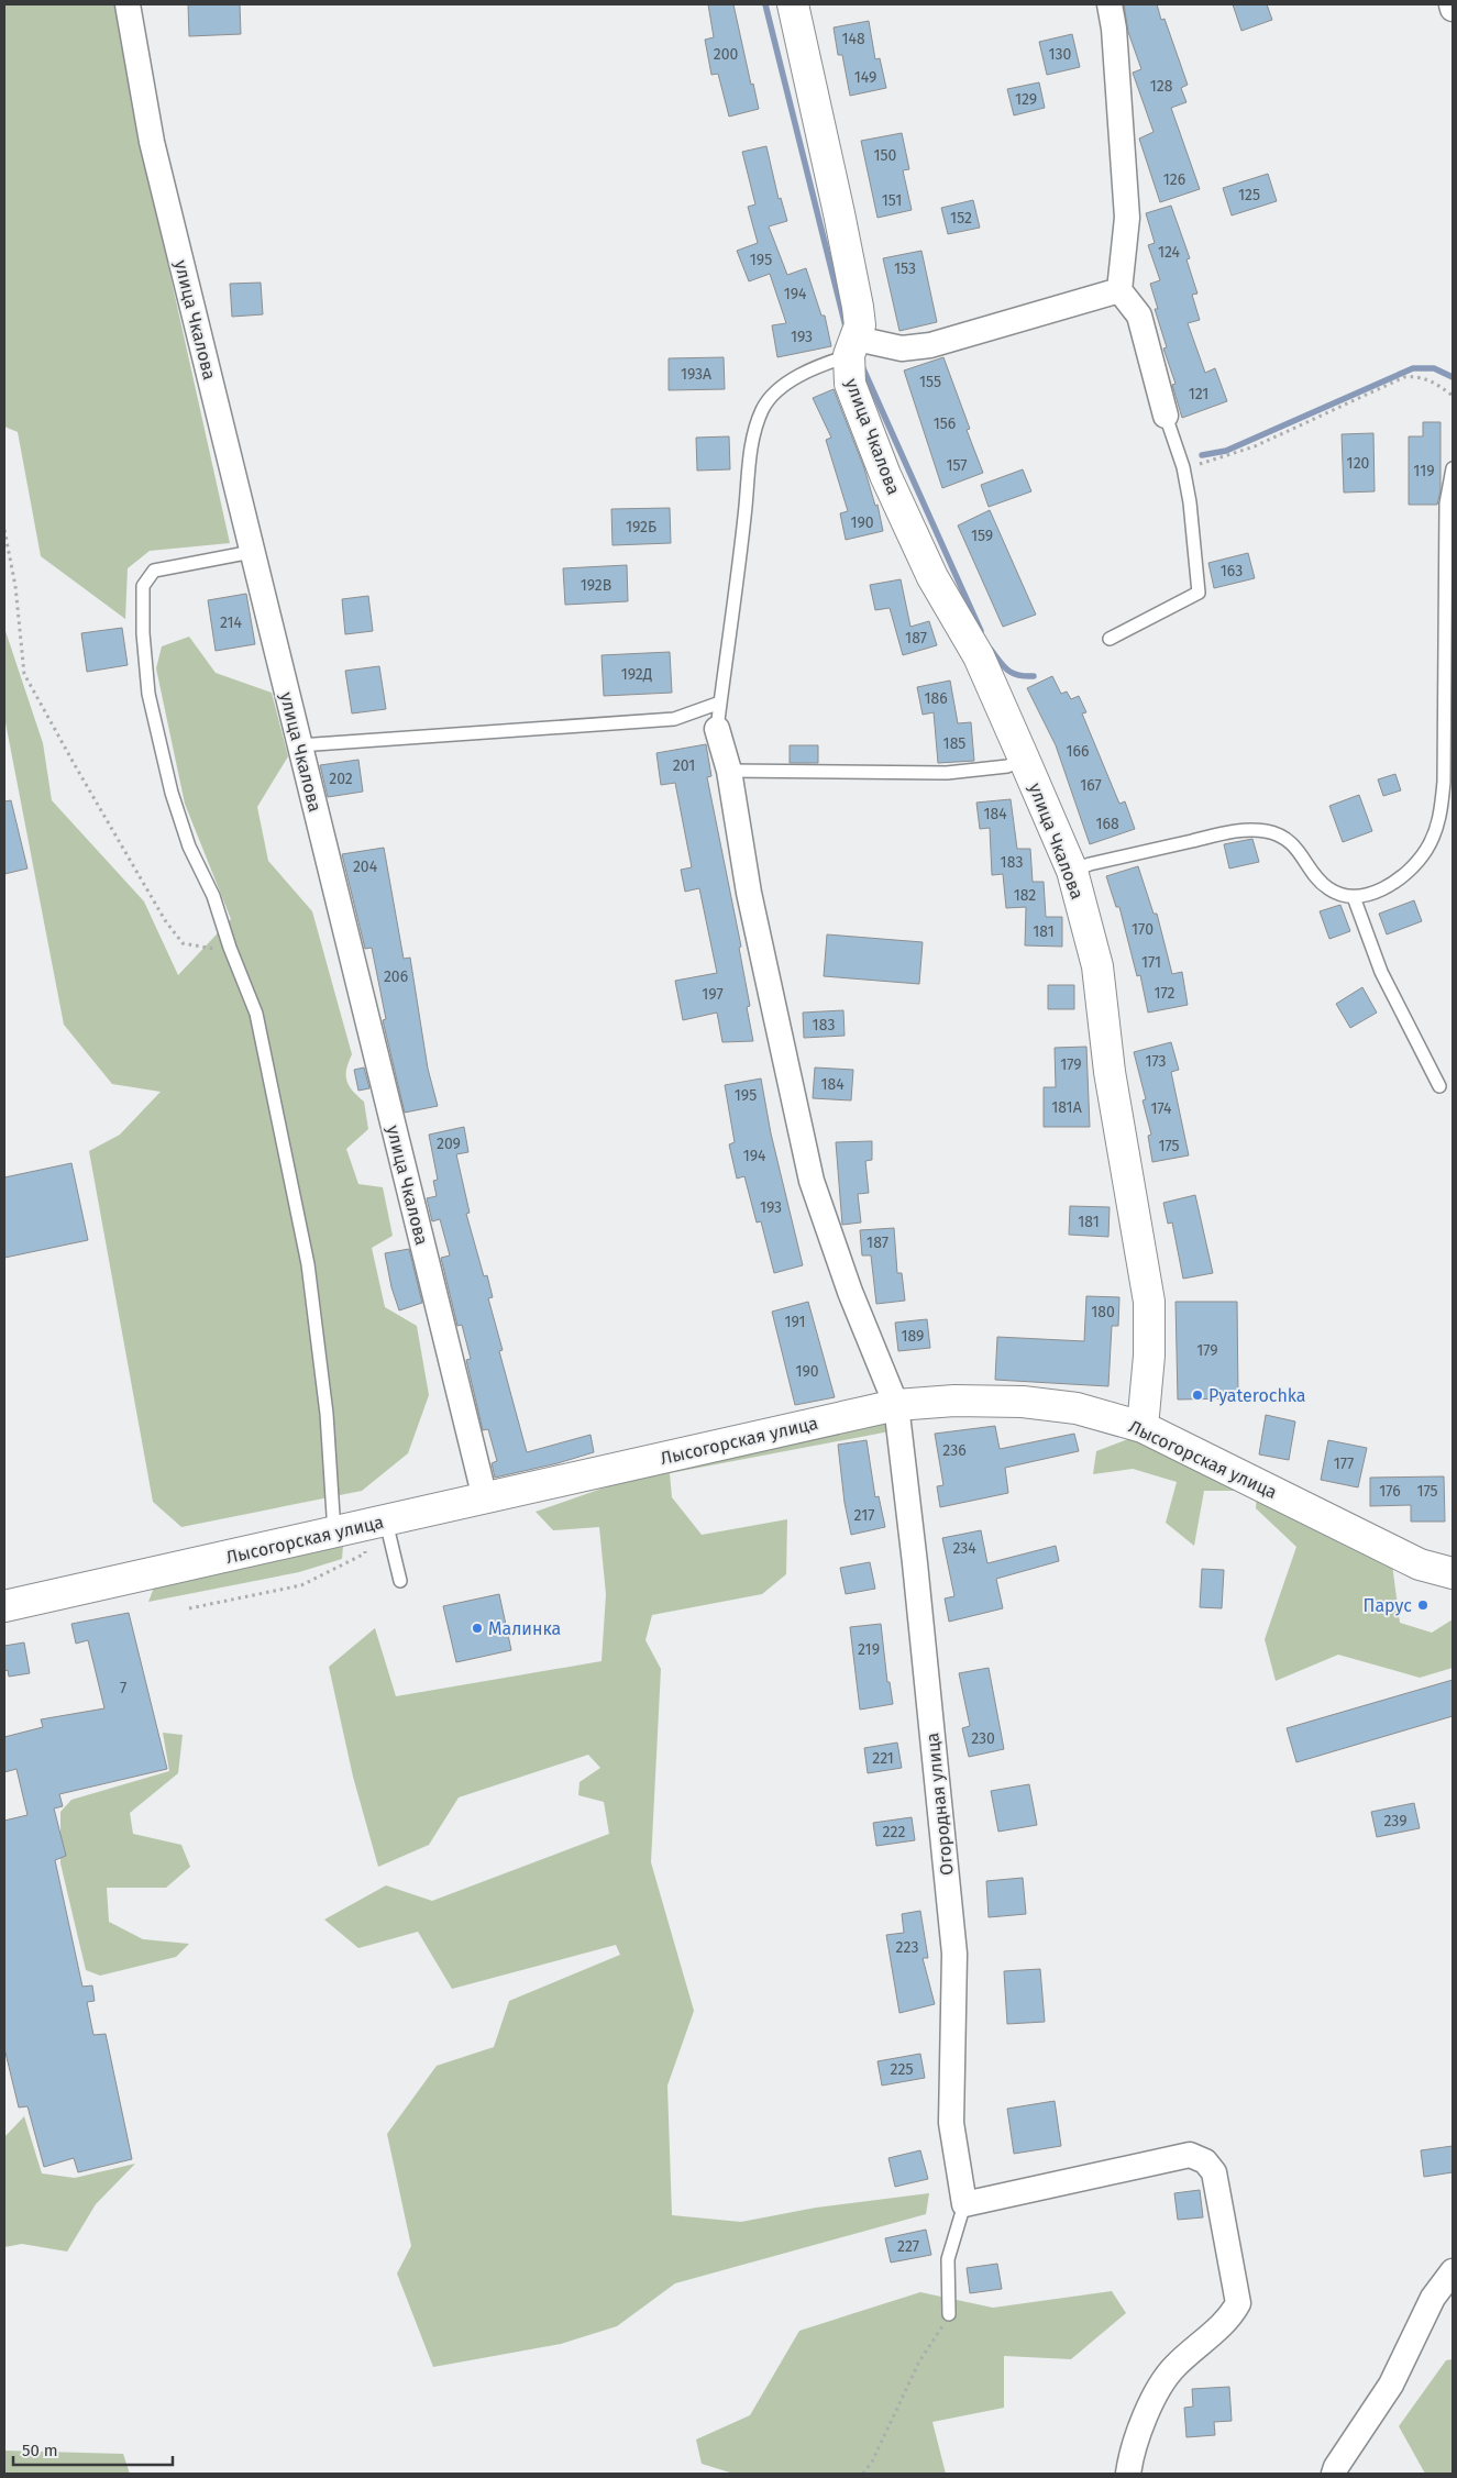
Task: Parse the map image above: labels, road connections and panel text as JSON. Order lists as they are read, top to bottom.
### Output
{
  "streets": {
    "street": ["улица Чкалова", "Лысогорская улица", "Огородная улица"]
  },
  "crossings": [
    ["улица Чкалова", "Лысогорская улица"],
    ["улица Чкалова", "Огородная улица"],
    ["Лысогорская улица", "Огородная улица"]
  ],
  "places": ["Pyaterochka", "Парус", "Малинка"],
  "house_numbers": [
    "148",
    "200",
    "130",
    "149",
    "128",
    "129",
    "150",
    "126",
    "125",
    "151",
    "152",
    "124",
    "195",
    "153",
    "194",
    "193",
    "193А",
    "155",
    "121",
    "156",
    "120",
    "157",
    "119",
    "190",
    "192Б",
    "159",
    "163",
    "192В",
    "214",
    "187",
    "192Д",
    "186",
    "185",
    "166",
    "201",
    "202",
    "167",
    "184",
    "168",
    "183",
    "204",
    "182",
    "170",
    "181",
    "171",
    "206",
    "172",
    "197",
    "183",
    "173",
    "179",
    "184",
    "195",
    "181А",
    "174",
    "209",
    "175",
    "194",
    "193",
    "181",
    "187",
    "180",
    "191",
    "189",
    "179",
    "190",
    "236",
    "177",
    "176",
    "175",
    "217",
    "234",
    "219",
    "7",
    "230",
    "221",
    "239",
    "222",
    "223",
    "225",
    "227"
  ],
  "scale_bar": "50 m"
}
